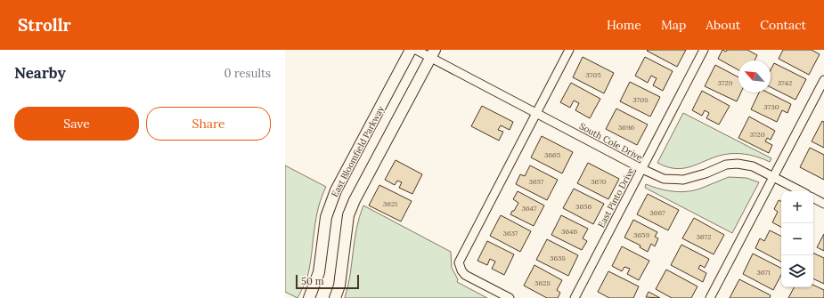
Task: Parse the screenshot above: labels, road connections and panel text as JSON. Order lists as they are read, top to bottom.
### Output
{
  "streets": {
    "street": ["South Cole Drive", "East Bloomfield Parkway", "East Pinto Drive"]
  },
  "crossings": [
    ["South Cole Drive", "East Pinto Drive"]
  ],
  "house_numbers": [
    "3705",
    "3729",
    "3742",
    "3708",
    "3730",
    "3696",
    "3720",
    "3665",
    "3657",
    "3670",
    "3621",
    "3656",
    "3647",
    "3667",
    "3646",
    "3637",
    "3659",
    "3672",
    "3638",
    "3671",
    "3628"
  ],
  "scale_bar": "50 m",
  "north": "top left",
  "page": {
    "header": "Strollr",
    "nav": [
      "Home",
      "Map",
      "About",
      "Contact"
    ],
    "heading": ["Nearby", "0 results"],
    "buttons": ["Save", "Share"],
    "map_buttons": ["+", "−"],
    "scale": "50 m"
  }
}
